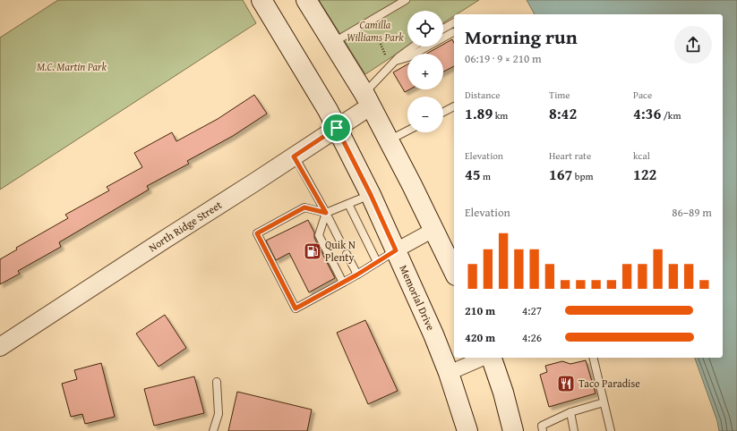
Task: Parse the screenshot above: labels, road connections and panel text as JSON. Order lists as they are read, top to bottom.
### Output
{
  "streets": {
    "main road": ["Memorial Drive"],
    "street": ["North Ridge Street"]
  },
  "crossings": [
    ["North Ridge Street", "Memorial Drive"]
  ],
  "parks": ["Camilla Williams Park", "M.C. Martin Park"],
  "places": {
    "fuel station": ["Quik N Plenty"],
    "restaurant": ["Taco Paradise"]
  },
  "page": {
    "map_buttons": ["+", "−"],
    "heading": ["Morning run", "06:19 · 9 × 210 m"],
    "stats": [
      ["Distance", "1.89 km"],
      ["Time", "8:42"],
      ["Pace", "4:36 /km"],
      ["Elevation", "45 m"],
      ["Heart rate", "167 bpm"],
      ["kcal", "122"]
    ],
    "chart": ["Elevation", "86–89 m"],
    "list": [
      {
        "name": "210 m",
        "note": "4:27"
      },
      {
        "name": "420 m",
        "note": "4:26"
      }
    ]
  }
}
